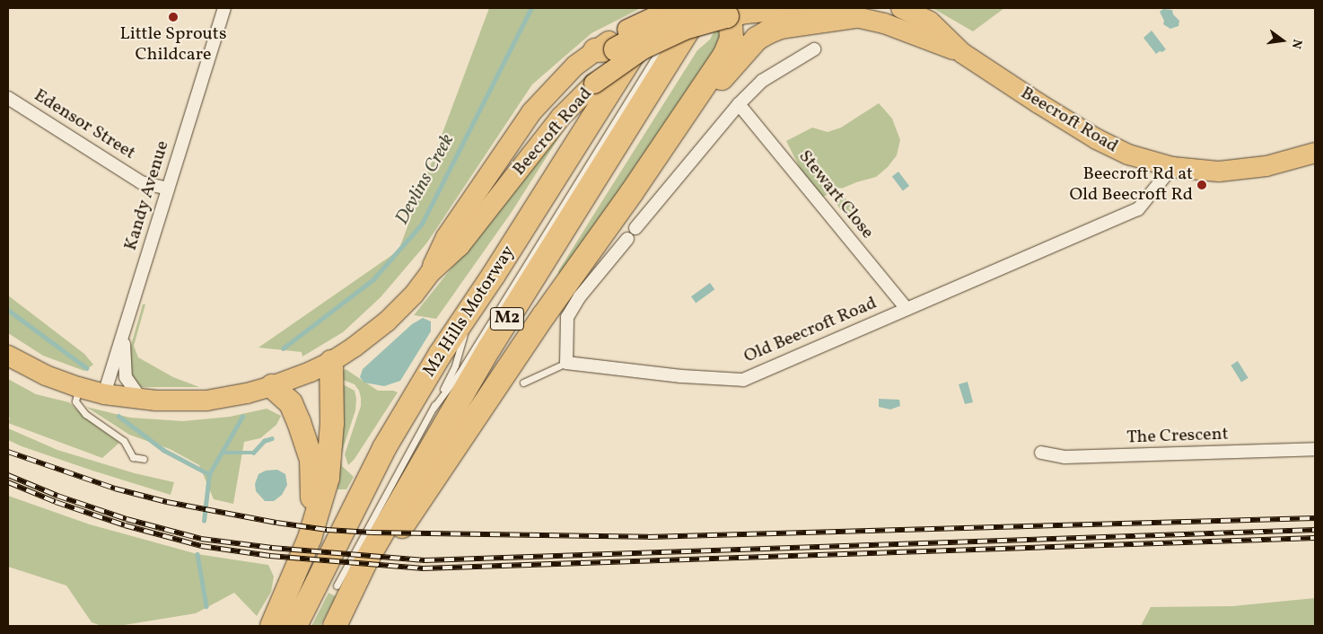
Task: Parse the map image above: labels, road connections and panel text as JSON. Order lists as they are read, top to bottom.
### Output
{
  "streets": {
    "highway": ["M2 Hills Motorway", "M2"],
    "main road": ["Beecroft Road"],
    "street": [
      "Edensor Street",
      "Stewart Close",
      "Kandy Avenue",
      "Old Beecroft Road",
      "The Crescent"
    ]
  },
  "crossings": [
    ["Beecroft Road", "Kandy Avenue"],
    ["Beecroft Road", "M2"],
    ["Beecroft Road", "Old Beecroft Road"],
    ["Edensor Street", "Kandy Avenue"],
    ["Stewart Close", "Old Beecroft Road"],
    ["M2 Hills Motorway", "M2"]
  ],
  "water": ["Devlins Creek"],
  "places": ["Little Sprouts Childcare", "Beecroft Rd at Old Beecroft Rd"],
  "north": "right"
}
